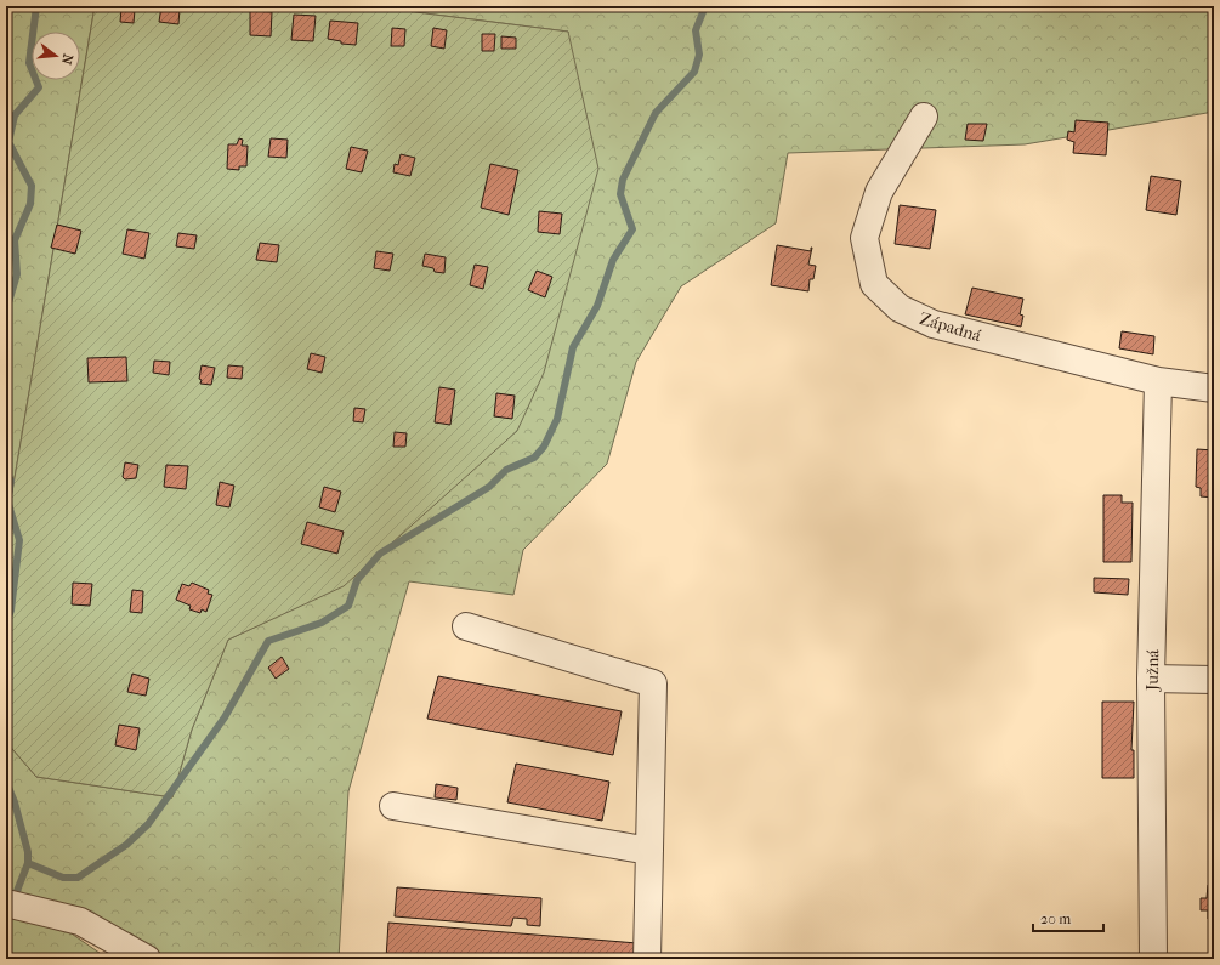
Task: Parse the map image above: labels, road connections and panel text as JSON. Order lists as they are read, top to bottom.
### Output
{
  "streets": {
    "street": ["Západná", "Južná"]
  },
  "crossings": [
    ["Západná", "Južná"]
  ],
  "scale_bar": "20 m",
  "north": "right"
}
